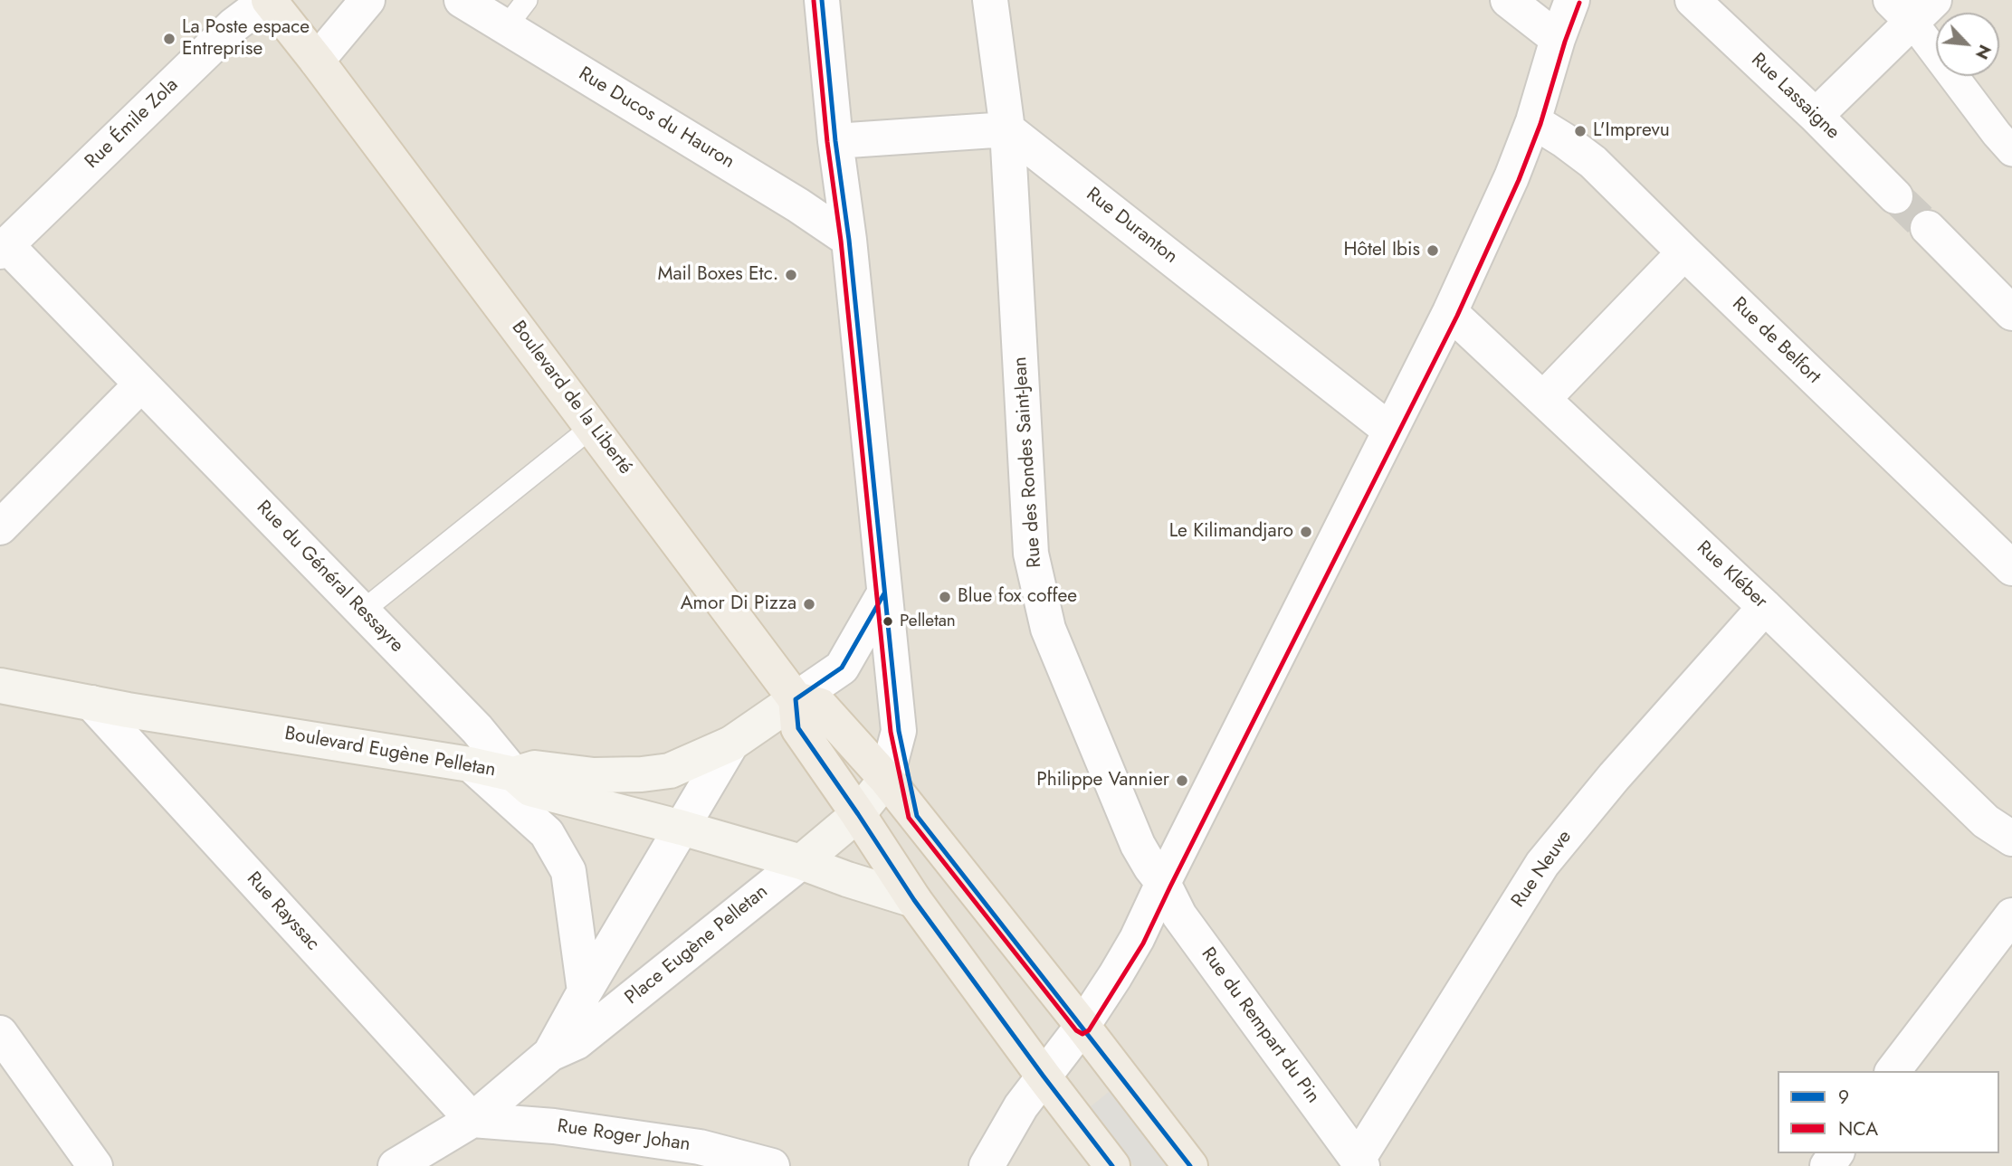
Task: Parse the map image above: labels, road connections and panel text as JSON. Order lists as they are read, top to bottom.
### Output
{
  "streets": {
    "main road": ["Boulevard de la Liberté", "Boulevard Eugène Pelletan", "Place Eugène Pelletan"],
    "street": [
      "Rue Lassaigne",
      "Rue Ducos du Hauron",
      "Rue Émile Zola",
      "Rue Duranton",
      "Rue de Belfort",
      "Rue des Rondes Saint-Jean",
      "Rue Kléber",
      "Rue du Général Ressayre",
      "Rue Neuve",
      "Rue Rayssac",
      "Rue du Rempart du Pin",
      "Rue Roger Johan"
    ]
  },
  "crossings": [
    ["Rue Émile Zola", "Boulevard de la Liberté"],
    ["Rue Émile Zola", "Rue du Général Ressayre"],
    ["Rue Duranton", "Rue des Rondes Saint-Jean"],
    ["Rue des Rondes Saint-Jean", "Rue du Rempart du Pin"],
    ["Rue Kléber", "Rue Neuve"],
    ["Rue du Général Ressayre", "Boulevard Eugène Pelletan"],
    ["Boulevard Eugène Pelletan", "Rue Rayssac"],
    ["Boulevard Eugène Pelletan", "Place Eugène Pelletan"],
    ["Rue Neuve", "Rue du Rempart du Pin"],
    ["Rue Rayssac", "Rue Roger Johan"]
  ],
  "places": [
    "La Poste espace Entreprise",
    "L'Imprevu",
    "Hôtel Ibis",
    "Mail Boxes Etc.",
    "Le Kilimandjaro",
    "Blue fox coffee",
    "Amor Di Pizza",
    "Pelletan",
    "Philippe Vannier"
  ],
  "lines": ["transit line 9", "transit line NCA"],
  "legend": ["9", "NCA"],
  "north": "bottom right"
}
